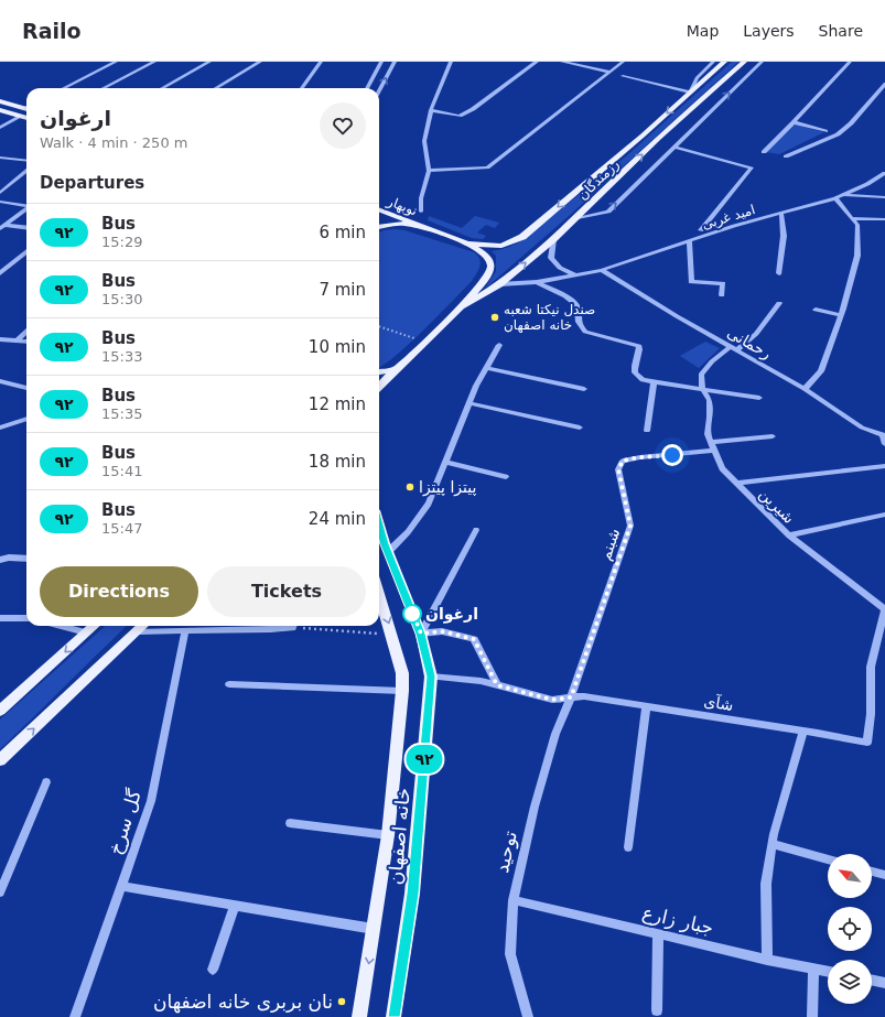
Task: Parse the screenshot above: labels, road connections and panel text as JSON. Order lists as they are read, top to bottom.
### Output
{
  "streets": {
    "main road": ["رزمندگان", "نوبهار", "خانه اصفهان"],
    "street": [
      "امید غربی",
      "رحمانی",
      "شیرین",
      "شبنم",
      "شآی",
      "گل سرخ",
      "توحید",
      "جبار زارع"
    ]
  },
  "crossings": [
    ["رزمندگان", "امید غربی"],
    ["امید غربی", "رحمانی"],
    ["شیرین", "شبنم"],
    ["شیرین", "شآی"],
    ["شبنم", "شآی"],
    ["شبنم", "توحید"],
    ["شآی", "خانه اصفهان"],
    ["شآی", "توحید"],
    ["توحید", "جبار زارع"]
  ],
  "places": [
    "صندل نیکتا شعبه خانه اصفهان",
    "پیتزا پیتزا",
    "ارغوان",
    "نان بربری خانه اضفهان"
  ],
  "lines": ["bus line ۹۲"],
  "north": "top left",
  "page": {
    "header": "Railo",
    "nav": ["Map", "Layers", "Share"],
    "on_map": "۹۲",
    "heading": [
      ["ارغوان", "Walk · 4 min · 250 m"],
      "Departures"
    ],
    "list": [
      {
        "mark": "۹۲",
        "name": "Bus",
        "note": "15:29",
        "value": "6 min"
      },
      {
        "mark": "۹۲",
        "name": "Bus",
        "note": "15:30",
        "value": "7 min"
      },
      {
        "mark": "۹۲",
        "name": "Bus",
        "note": "15:33",
        "value": "10 min"
      },
      {
        "mark": "۹۲",
        "name": "Bus",
        "note": "15:35",
        "value": "12 min"
      },
      {
        "mark": "۹۲",
        "name": "Bus",
        "note": "15:41",
        "value": "18 min"
      },
      {
        "mark": "۹۲",
        "name": "Bus",
        "note": "15:47",
        "value": "24 min"
      }
    ],
    "buttons": ["Directions", "Tickets"]
  }
}
